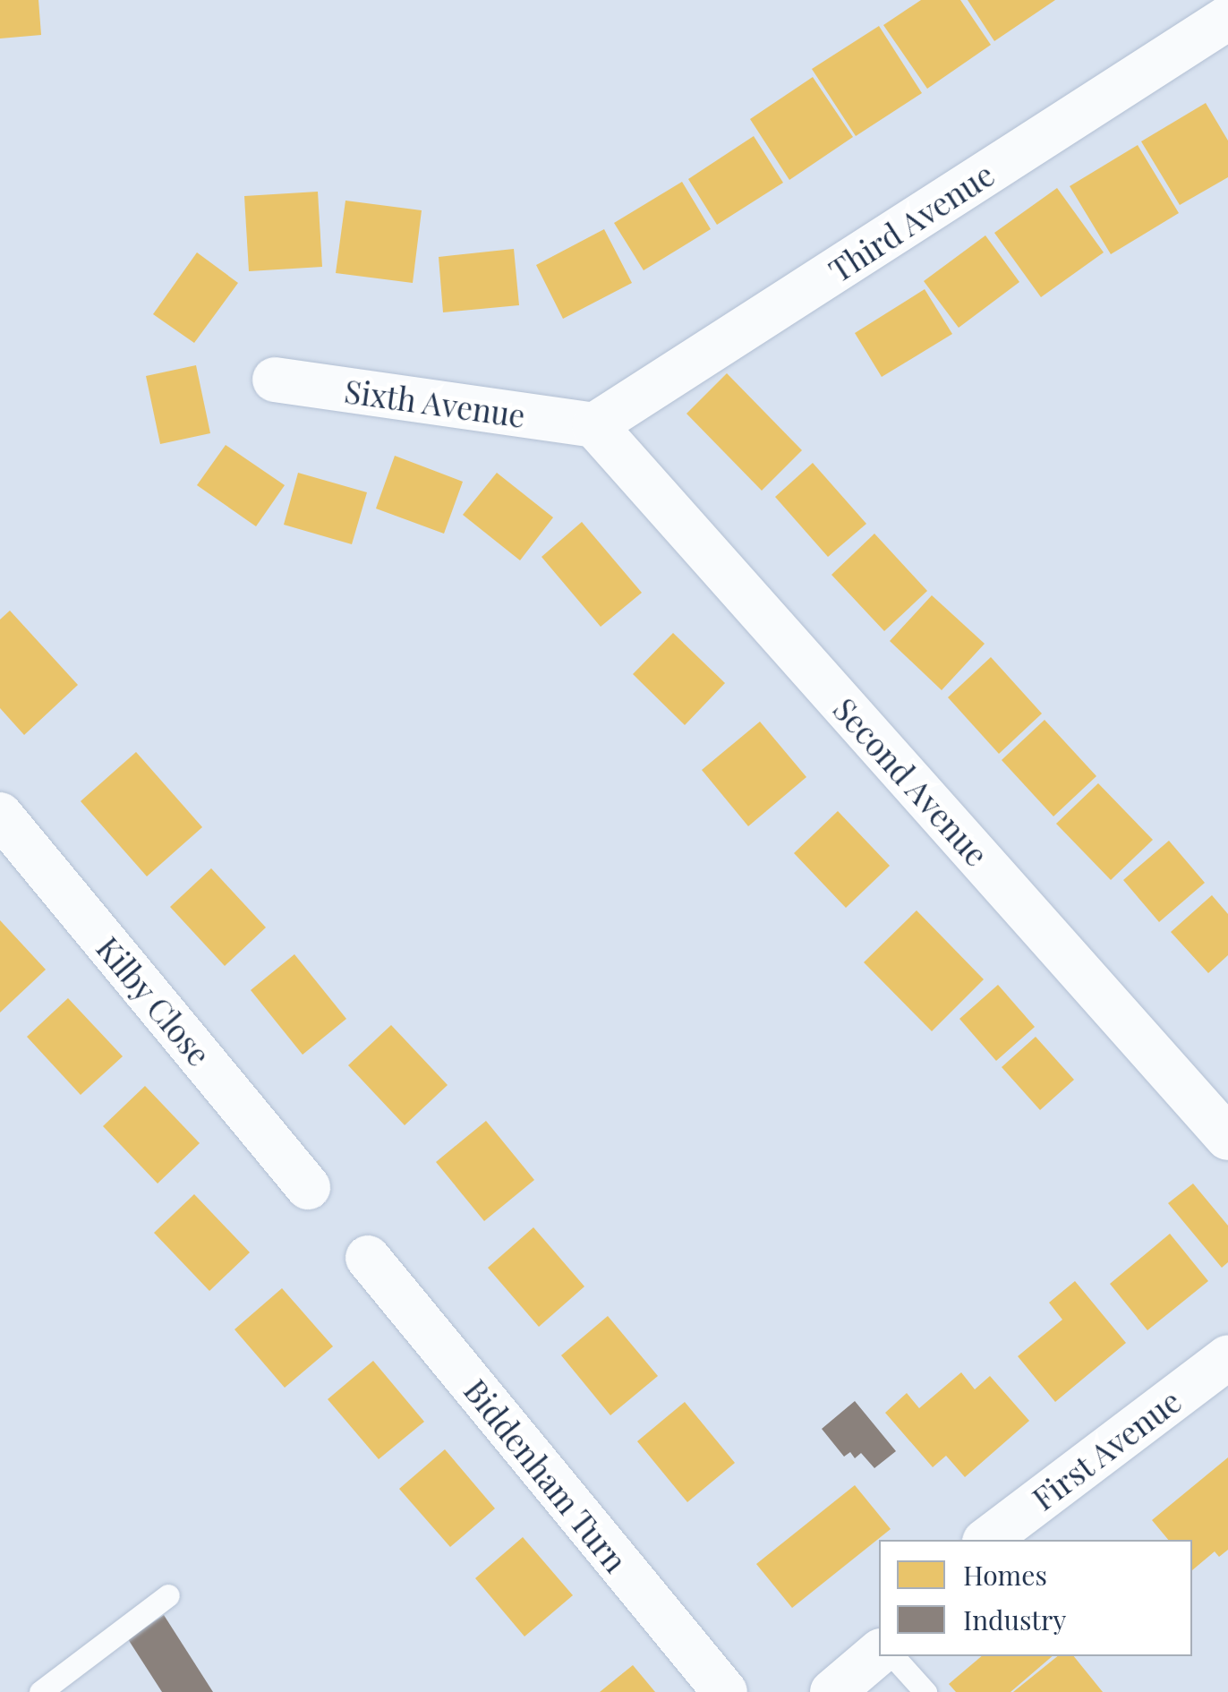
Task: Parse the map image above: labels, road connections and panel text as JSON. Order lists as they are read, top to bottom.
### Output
{
  "streets": {
    "street": [
      "Third Avenue",
      "Sixth Avenue",
      "Second Avenue",
      "Kilby Close",
      "First Avenue",
      "Biddenham Turn"
    ]
  },
  "crossings": [
    ["Third Avenue", "Sixth Avenue"],
    ["Third Avenue", "Second Avenue"],
    ["Sixth Avenue", "Second Avenue"]
  ],
  "legend": ["Homes", "Industry"]
}
